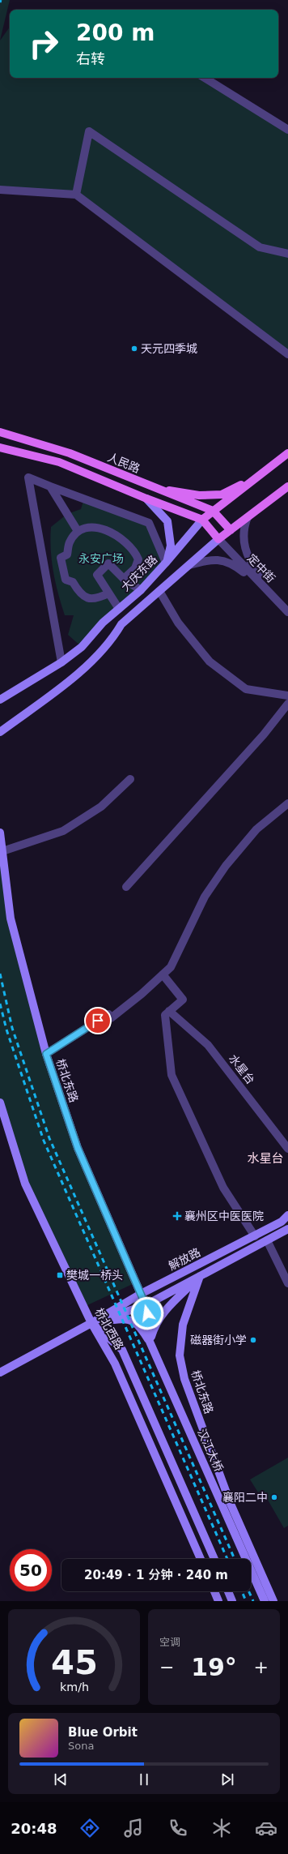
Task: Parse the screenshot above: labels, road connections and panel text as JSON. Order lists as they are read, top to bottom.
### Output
{
  "streets": {
    "main road": [
      "人民路",
      "大庆东路",
      "桥北东路",
      "解放路",
      "桥北西路",
      "汉江大桥"
    ],
    "street": ["定中街", "水星台"]
  },
  "crossings": [
    ["人民路", "大庆东路"],
    ["桥北东路", "解放路"],
    ["桥北东路", "汉江大桥"],
    ["解放路", "桥北西路"],
    ["解放路", "汉江大桥"]
  ],
  "districts": ["水星台"],
  "parks": ["永安广场"],
  "places": {
    "other": ["天元四季城", "磁器街小学", "襄阳二中"],
    "health": ["襄州区中医医院"],
    "transit": ["樊城一桥头"]
  },
  "page": {
    "turn": ["200 m", "右转"],
    "limit": "50",
    "trip": "20:49 · 1 分钟 · 240 m",
    "tile": "空调",
    "heat": ["−", "19°", "+"],
    "song": ["Blue Orbit", "Sona"],
    "tabs": "20:48",
    "gauge": ["45", "km/h"]
  }
}
